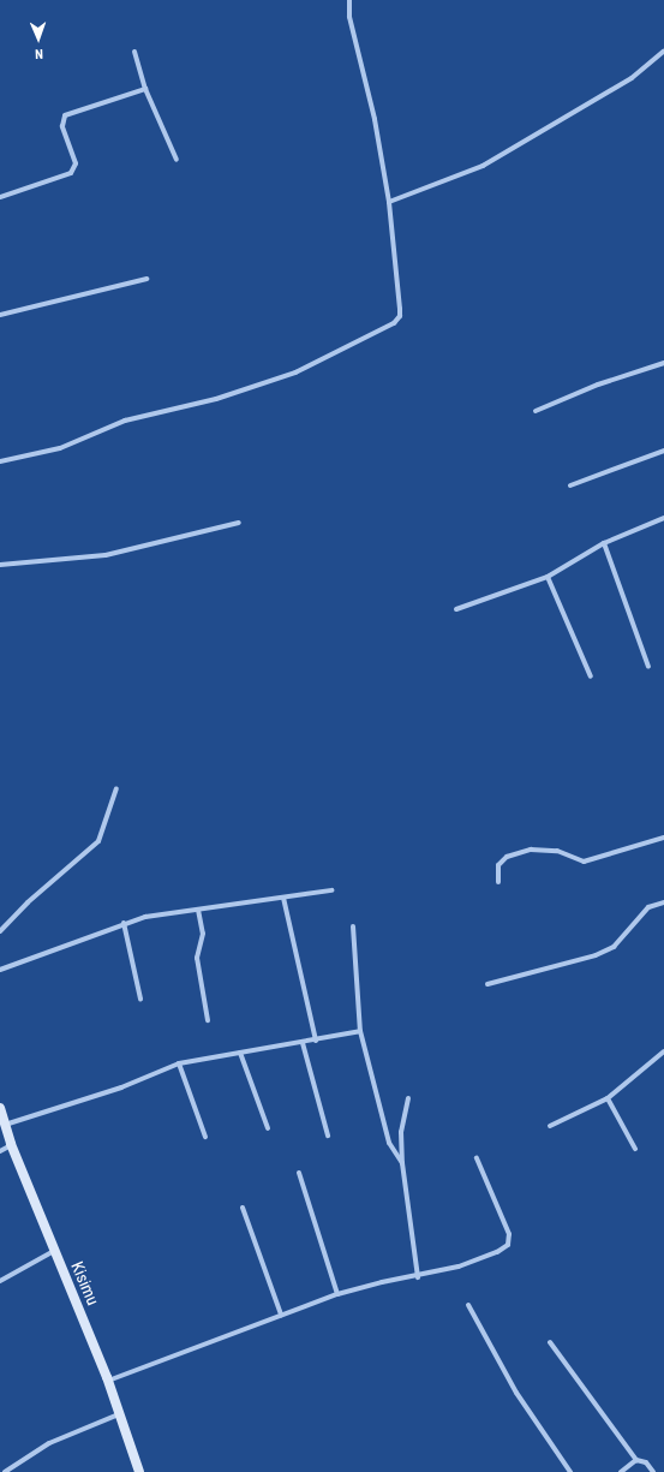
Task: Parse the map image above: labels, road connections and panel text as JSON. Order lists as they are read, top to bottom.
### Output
{
  "streets": {
    "street": ["Kisimu"]
  },
  "north": "bottom"
}
